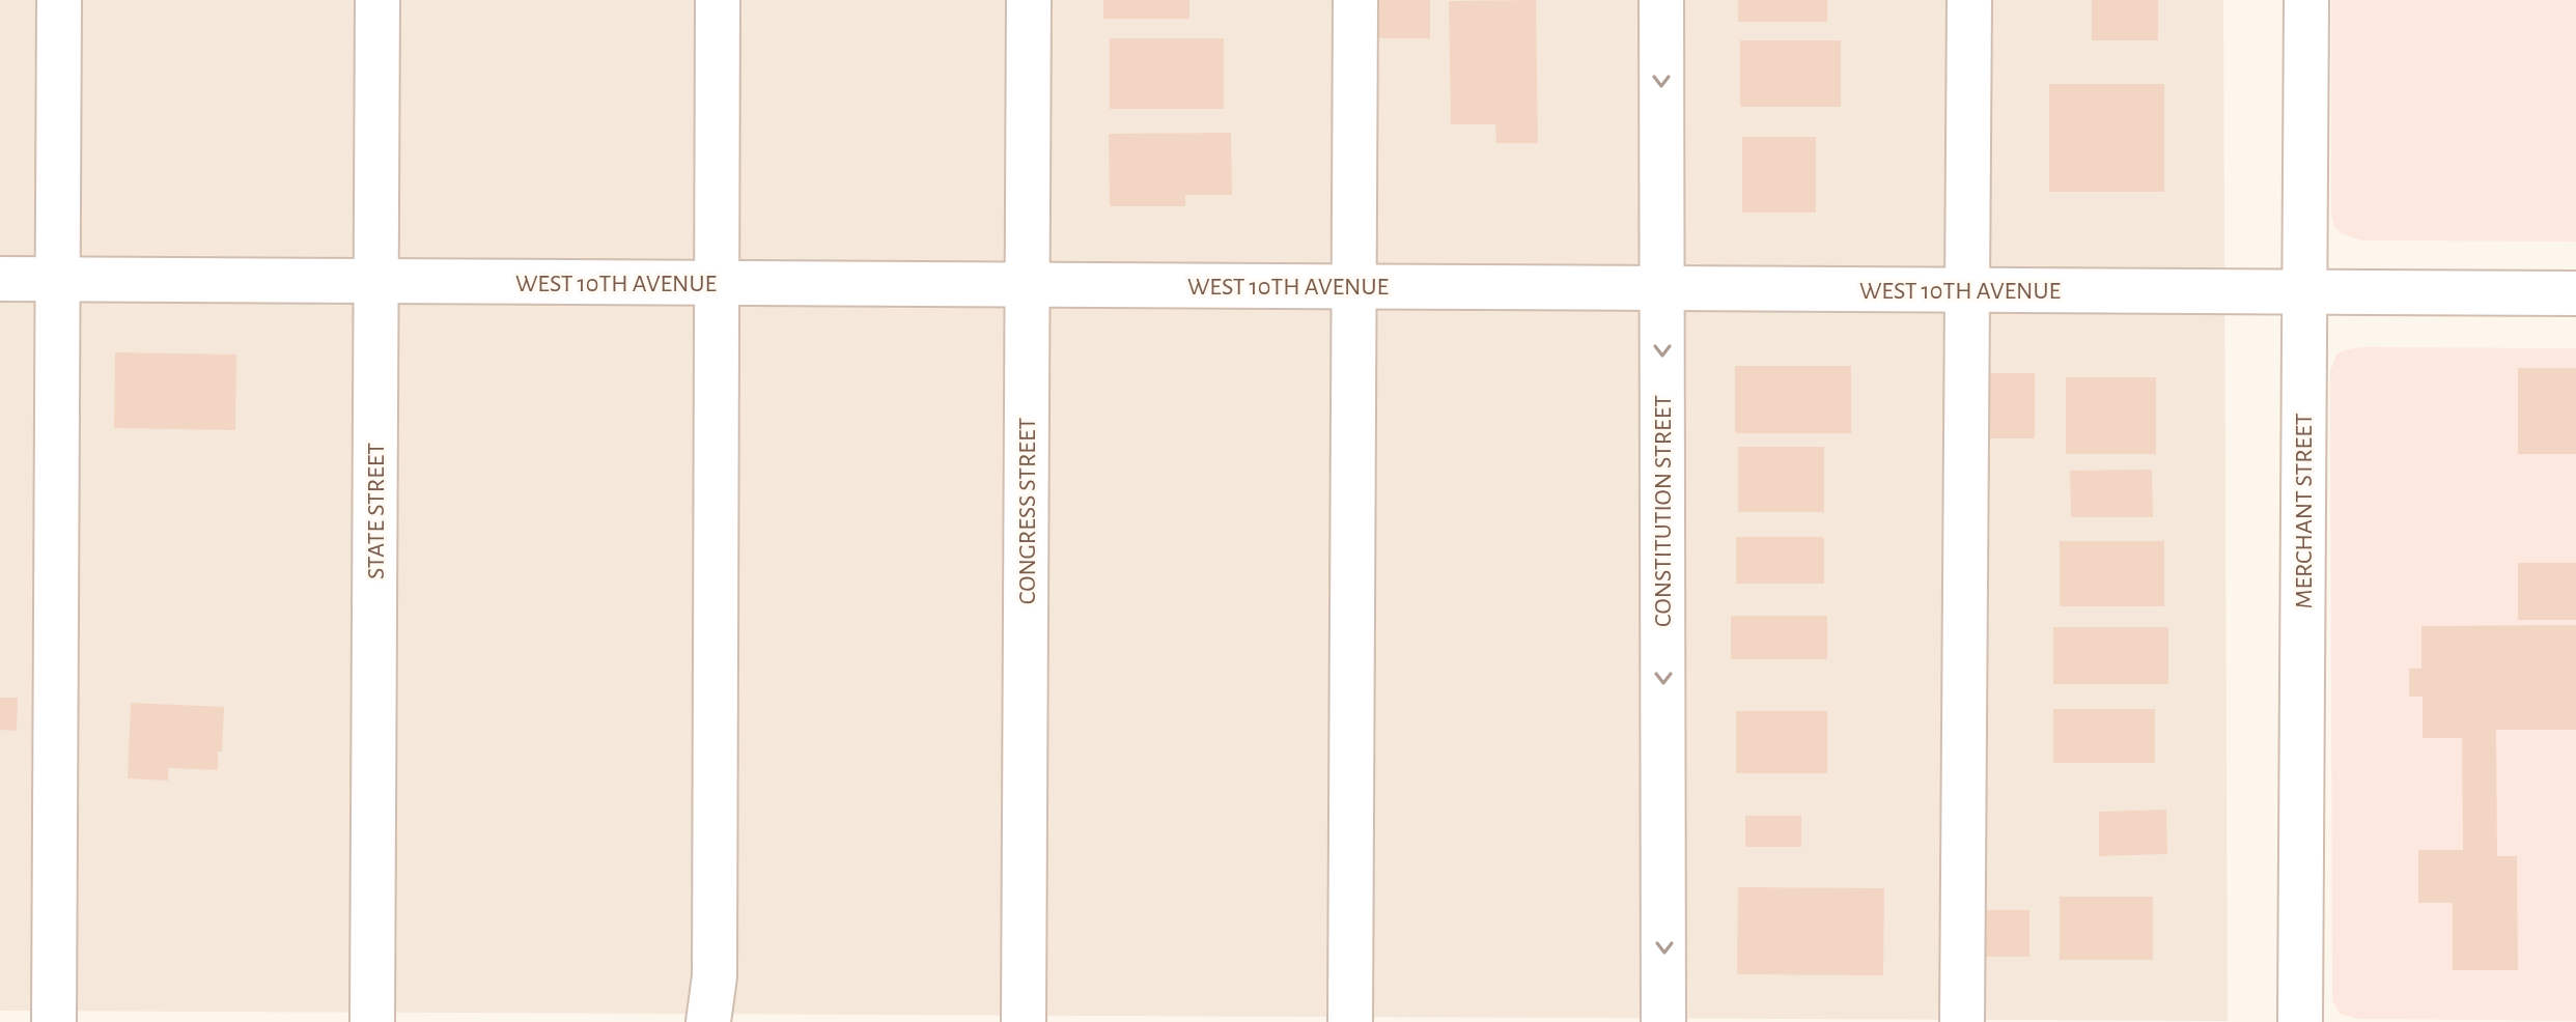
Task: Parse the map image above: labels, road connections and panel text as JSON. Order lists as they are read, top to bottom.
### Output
{
  "streets": {
    "street": [
      "WEST 10TH AVENUE",
      "STATE STREET",
      "CONGRESS STREET",
      "CONSTITUTION STREET",
      "MERCHANT STREET"
    ]
  },
  "crossings": [
    ["WEST 10TH AVENUE", "STATE STREET"],
    ["WEST 10TH AVENUE", "CONGRESS STREET"],
    ["WEST 10TH AVENUE", "CONSTITUTION STREET"],
    ["WEST 10TH AVENUE", "MERCHANT STREET"]
  ]
}
